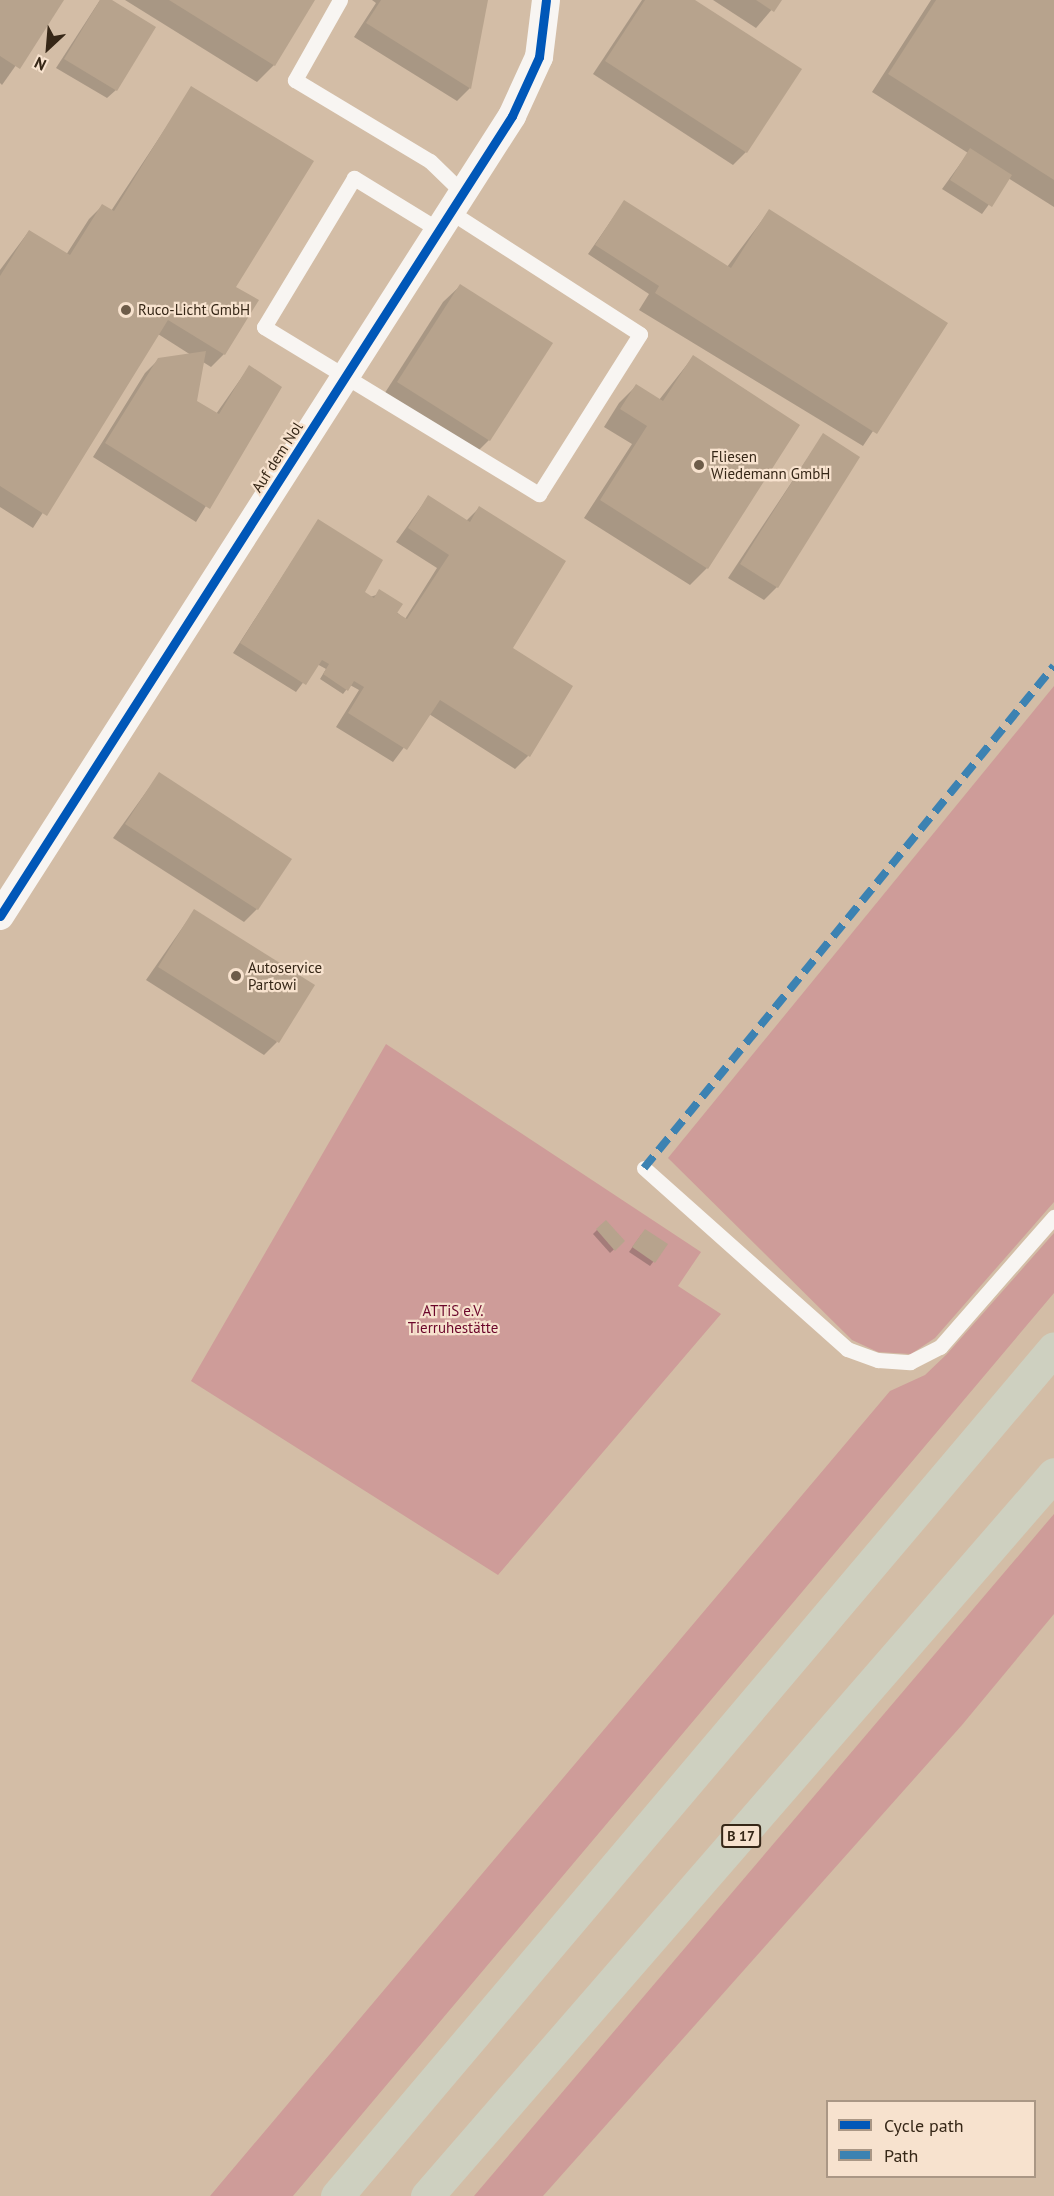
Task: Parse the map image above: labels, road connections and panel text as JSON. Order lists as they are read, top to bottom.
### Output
{
  "streets": {
    "highway": ["B 17"],
    "street": ["Auf dem Nol"]
  },
  "parks": ["ATTiS e.V. Tierruhestätte"],
  "places": ["Ruco-Licht GmbH", "Fliesen Wiedemann GmbH", "Autoservice Partowi"],
  "legend": ["Cycle path", "Path"],
  "north": "bottom left"
}
